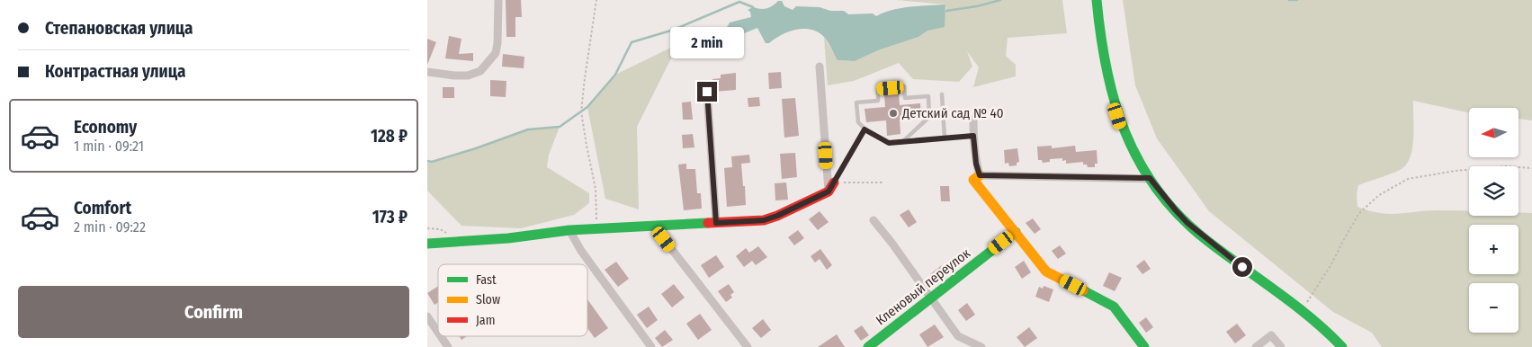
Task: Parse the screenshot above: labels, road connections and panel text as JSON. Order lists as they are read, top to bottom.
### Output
{
  "streets": {
    "street": ["Кленовый переулок"]
  },
  "places": ["Детский сад № 40"],
  "legend": ["Fast", "Slow", "Jam"],
  "north": "left",
  "page": {
    "banner": ["Степановская улица", "Контрастная улица"],
    "bubble": "2 min",
    "list": [
      {
        "name": "Economy",
        "note": "1 min · 09:21",
        "value": "128 ₽"
      },
      {
        "name": "Comfort",
        "note": "2 min · 09:22",
        "value": "173 ₽"
      }
    ],
    "map_buttons": ["+", "−"],
    "buttons": "Confirm"
  }
}
